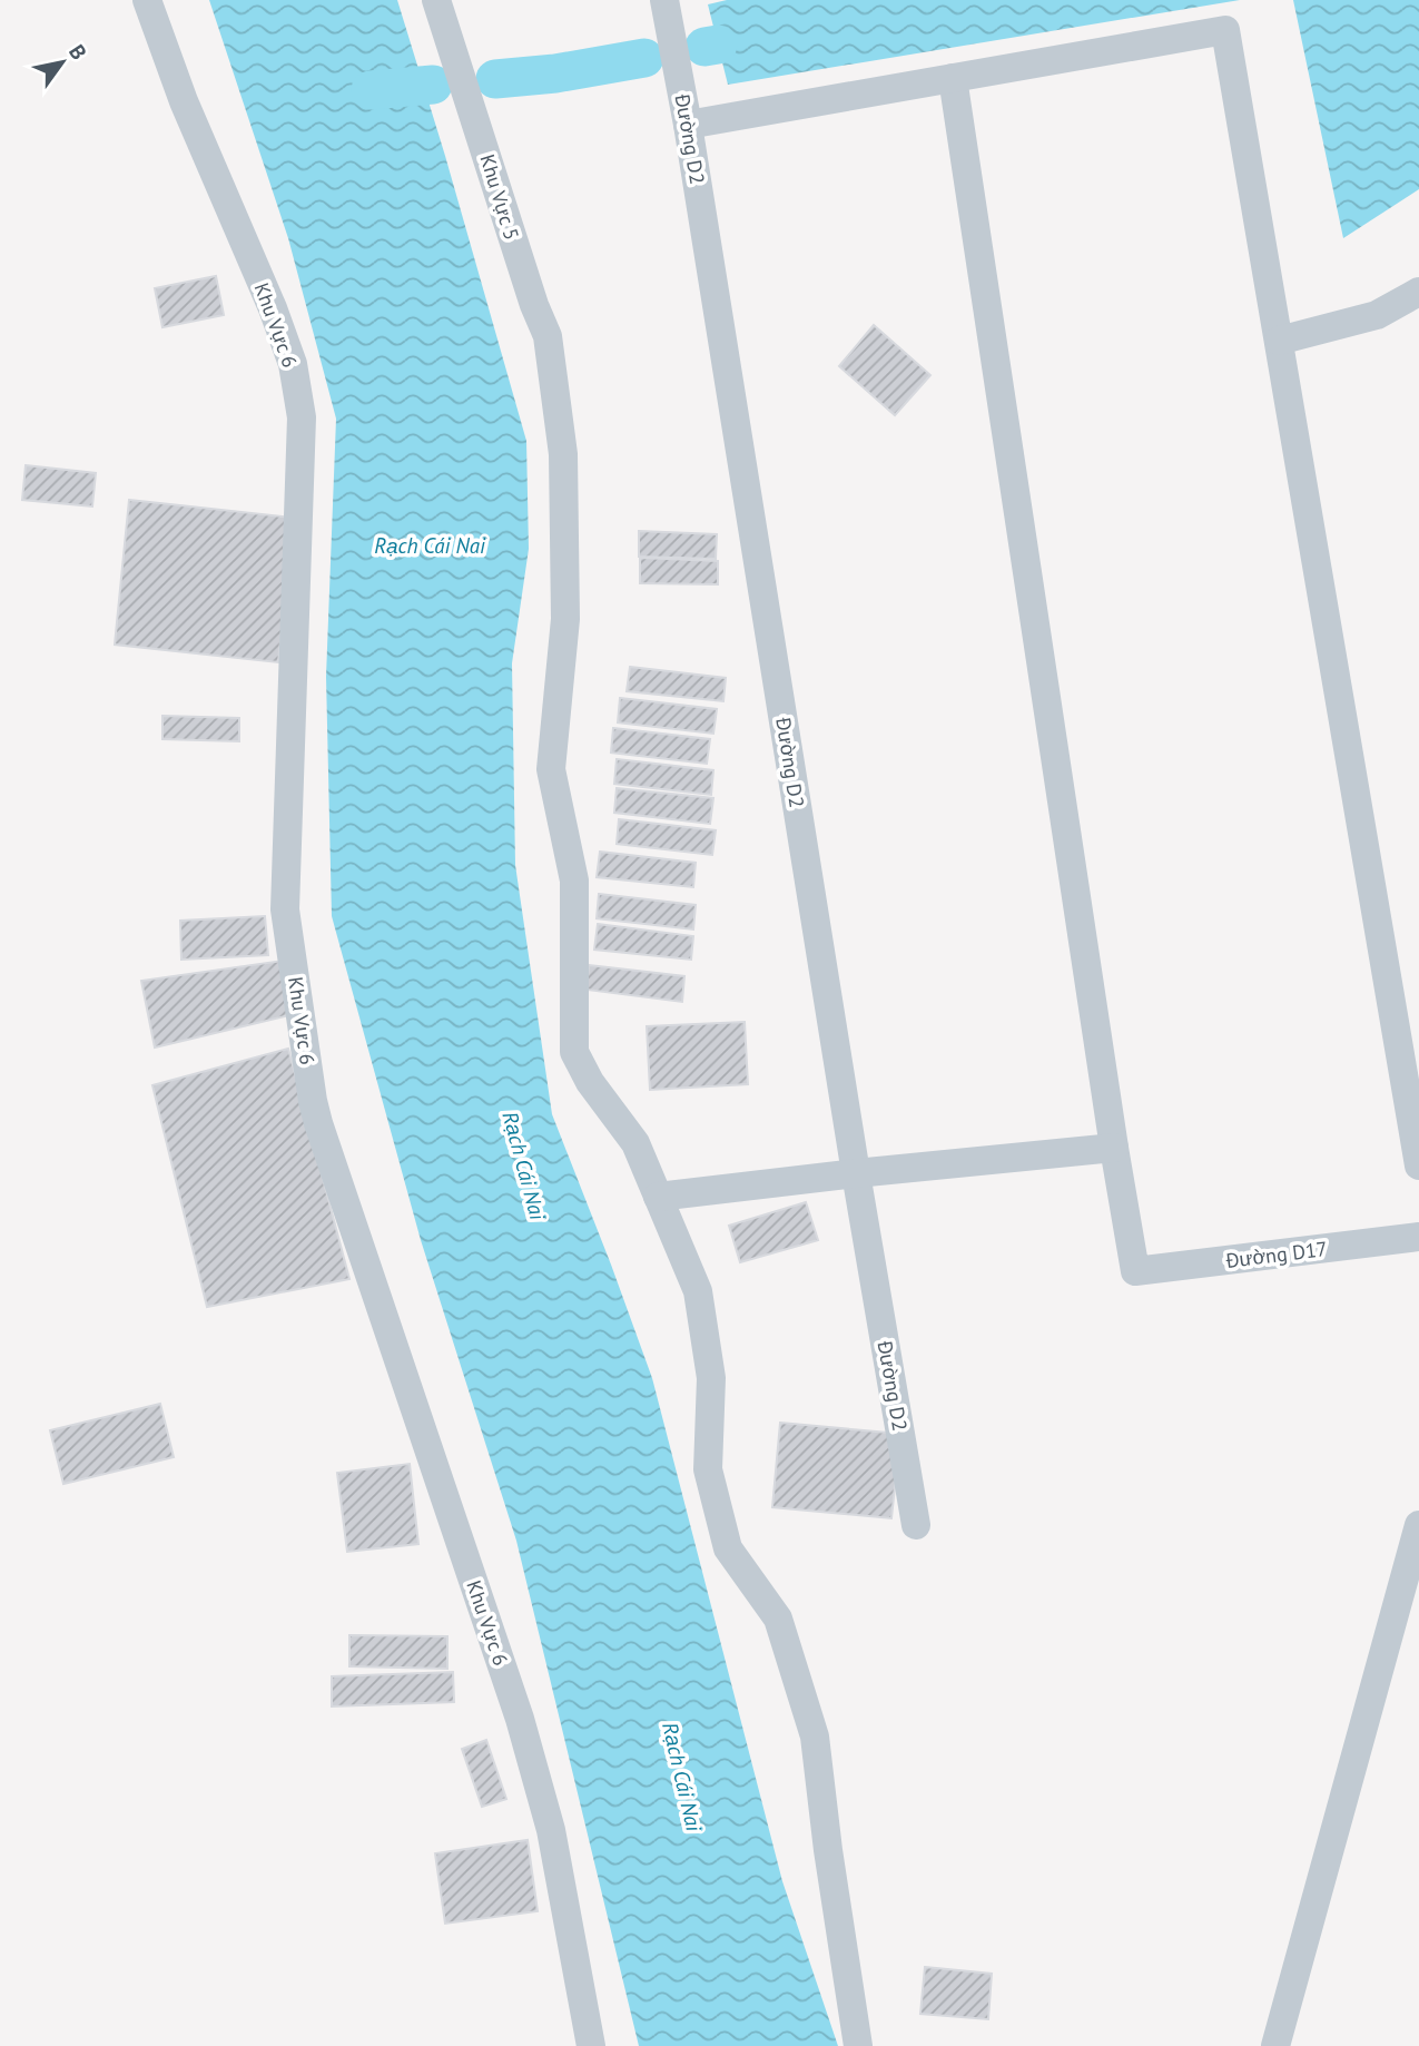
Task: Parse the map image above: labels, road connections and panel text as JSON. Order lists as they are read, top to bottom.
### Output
{
  "streets": {
    "street": [
      "Đường D2",
      "Khu Vực 5",
      "Khu Vực 6",
      "Đường D17"
    ]
  },
  "water": ["Rạch Cái Nai"],
  "north": "top right"
}
